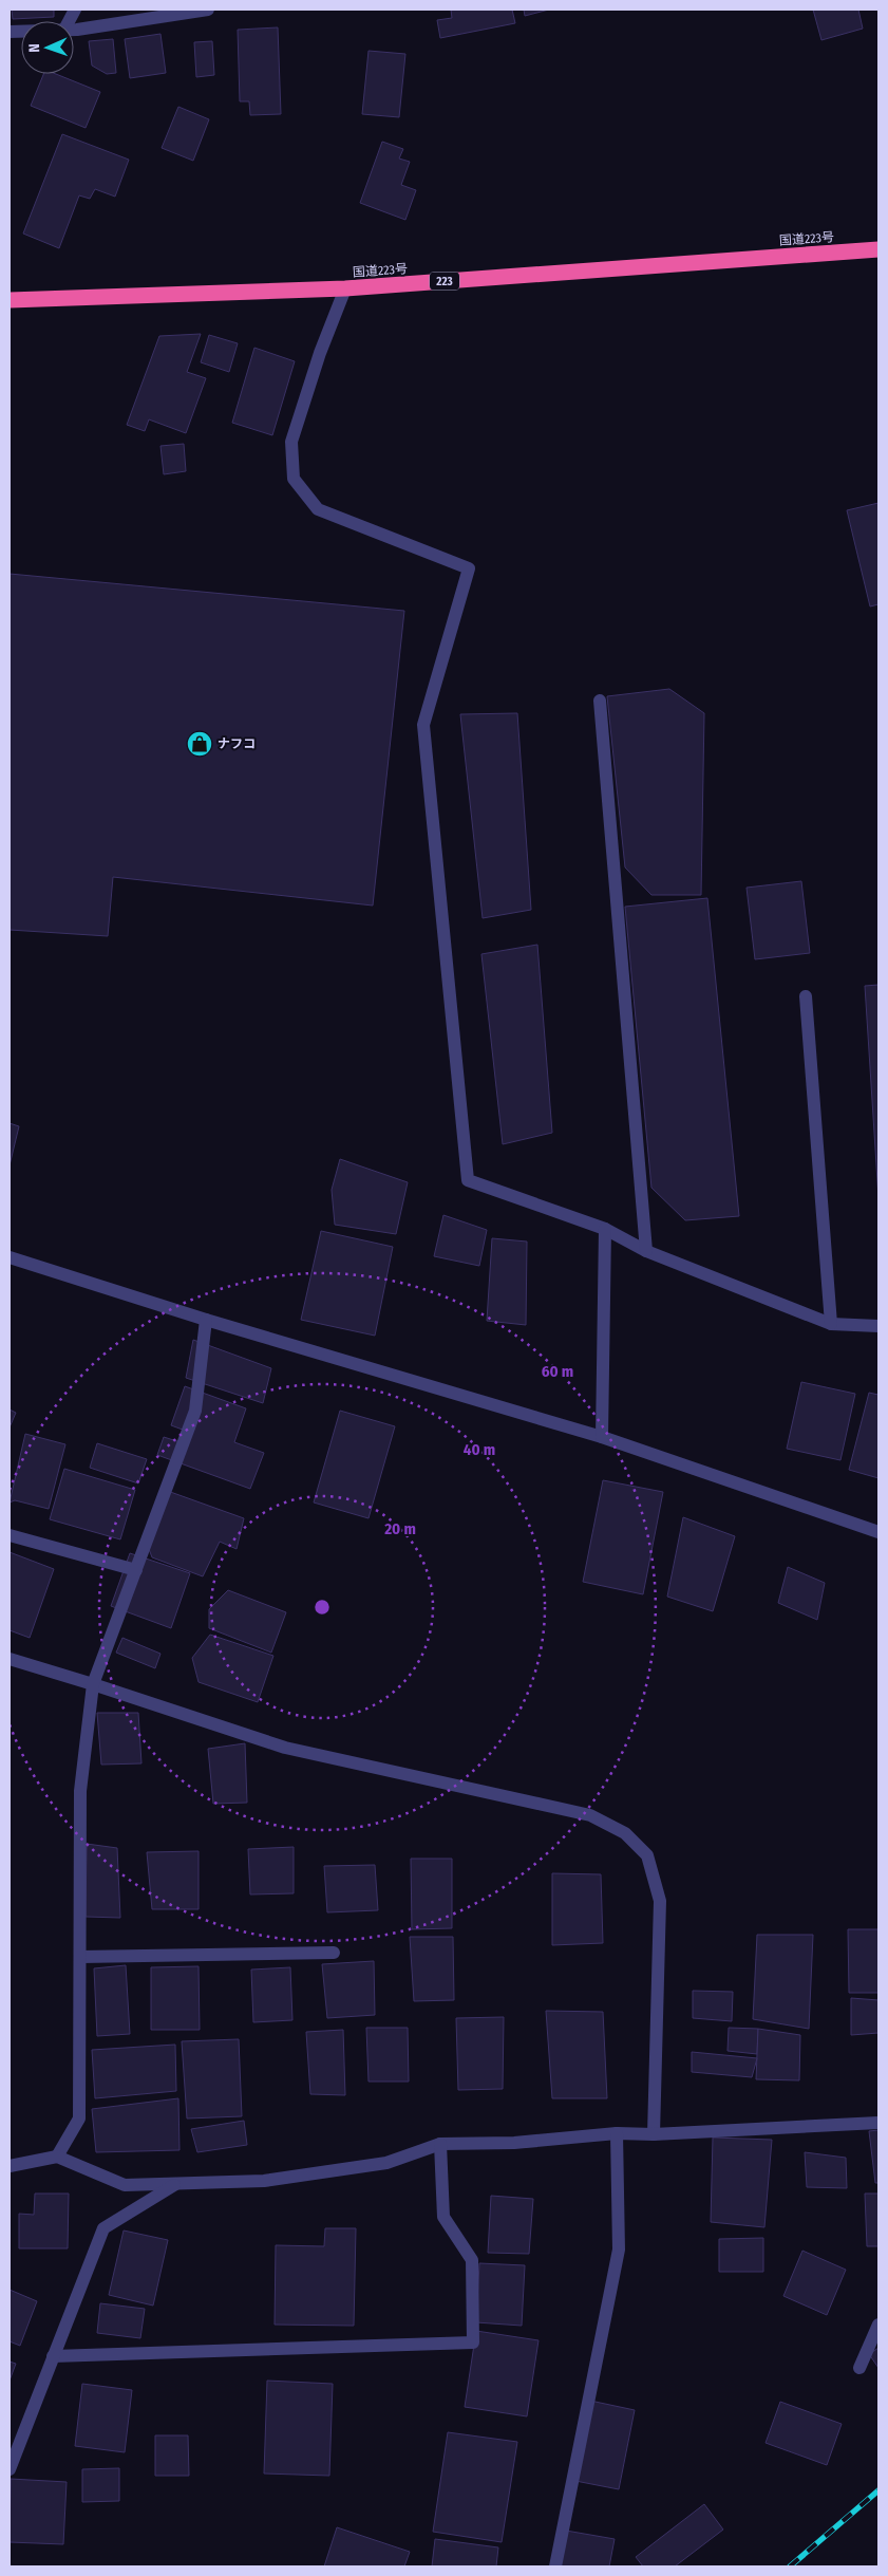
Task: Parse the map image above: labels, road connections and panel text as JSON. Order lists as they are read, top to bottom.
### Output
{
  "streets": {
    "highway": ["国道223号", "223"]
  },
  "places": {
    "shop": ["ナフコ"]
  },
  "north": "left",
  "rings": ["60 m", "40 m", "20 m"]
}
